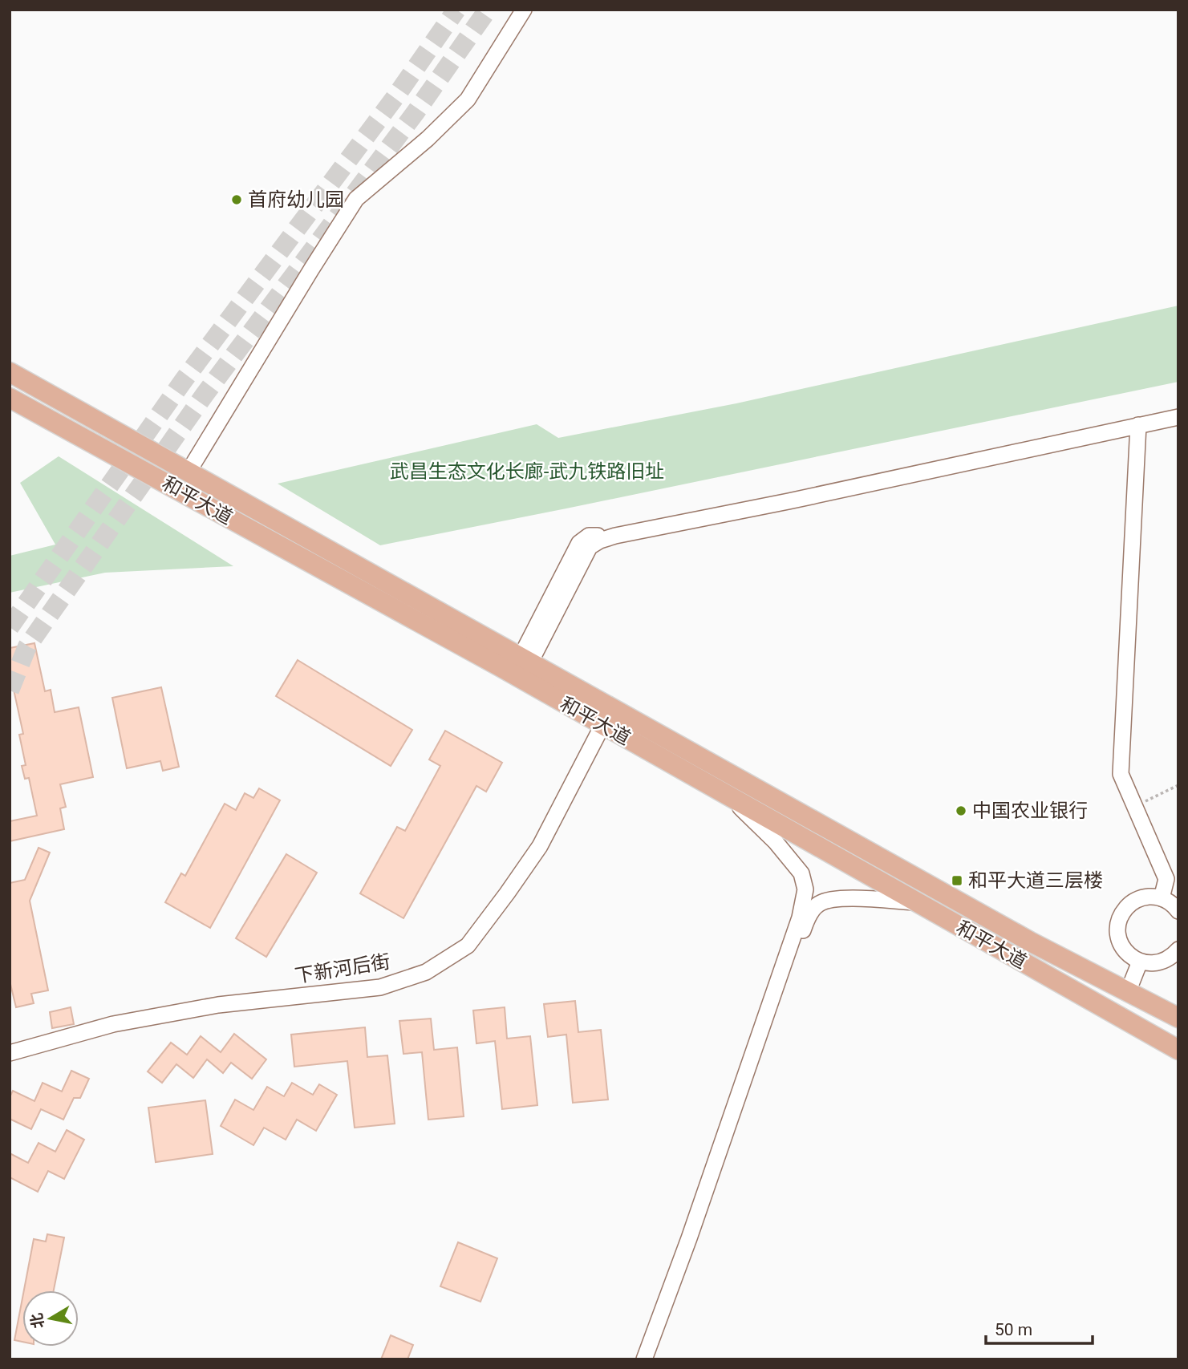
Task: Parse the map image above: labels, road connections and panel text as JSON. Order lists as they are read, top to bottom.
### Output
{
  "streets": {
    "main road": ["和平大道"],
    "street": ["下新河后街"]
  },
  "crossings": [
    ["和平大道", "下新河后街"]
  ],
  "parks": ["武昌生态文化长廊-武九铁路旧址"],
  "places": {
    "other": ["首府幼儿园", "中国农业银行"],
    "transit": ["和平大道三层楼"]
  },
  "scale_bar": "50 m",
  "north": "left"
}
